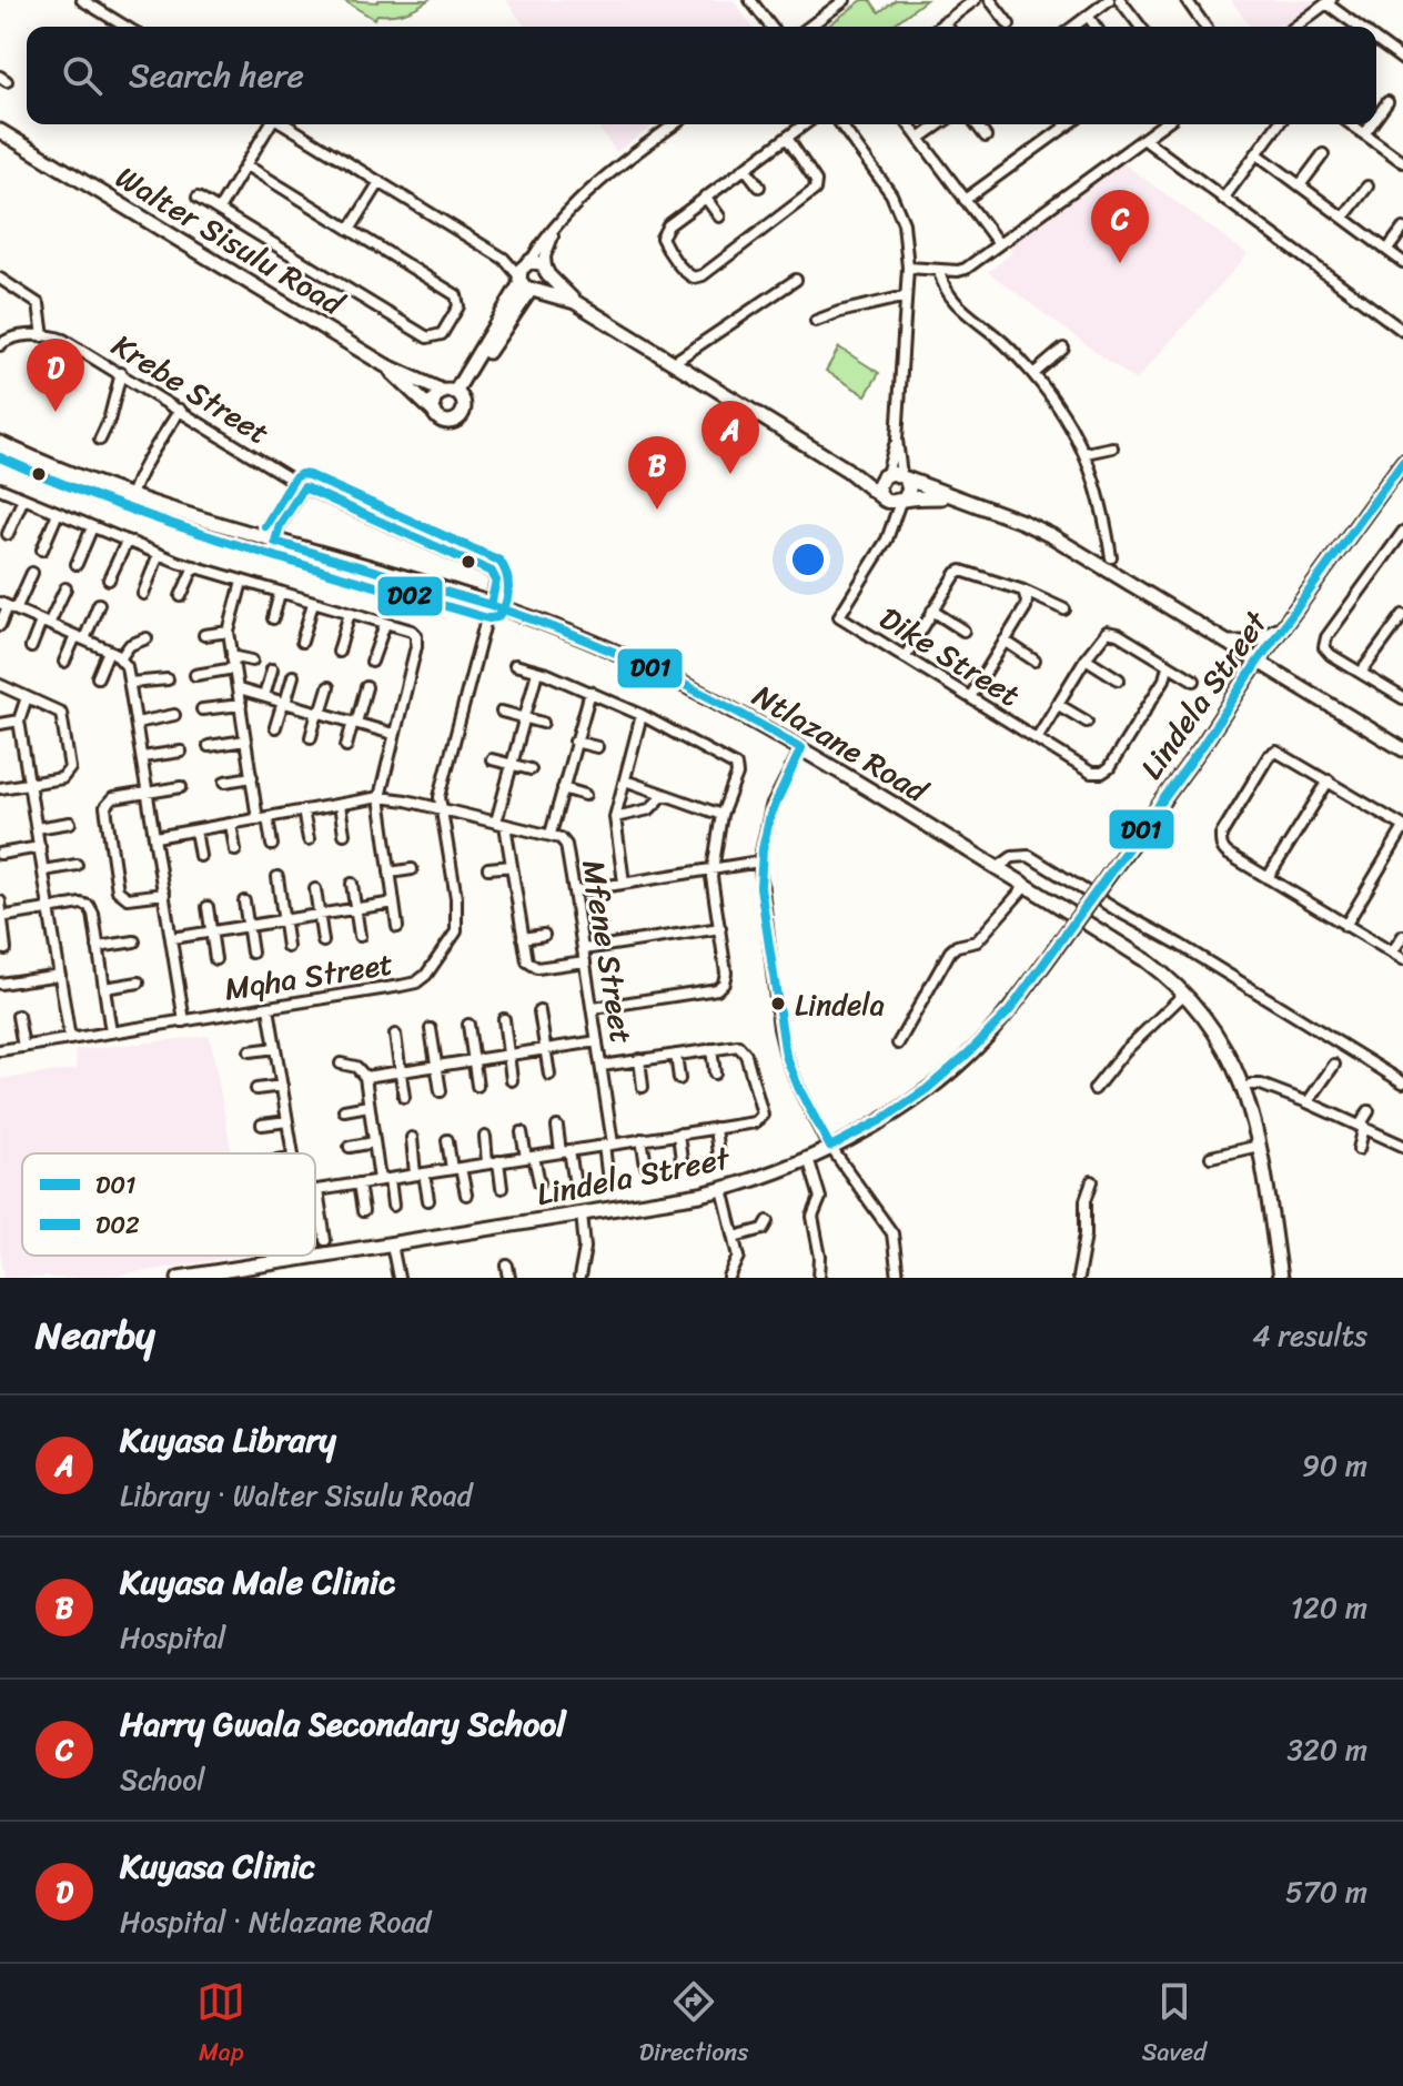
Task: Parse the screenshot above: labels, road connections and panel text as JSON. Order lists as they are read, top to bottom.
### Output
{
  "streets": {
    "street": [
      "Walter Sisulu Road",
      "Krebe Street",
      "Dike Street",
      "Lindela Street",
      "Ntlazane Road",
      "Mfene Street",
      "Mqha Street"
    ]
  },
  "crossings": [
    ["Krebe Street", "Ntlazane Road"],
    ["Krebe Street", "Mqha Street"],
    ["Ntlazane Road", "Mqha Street"],
    ["Mfene Street", "Mqha Street"]
  ],
  "places": ["Lindela"],
  "lines": ["transit line D02", "transit line D01"],
  "legend": ["D01", "D02"],
  "page": {
    "search": "Search here",
    "pins": [
      "C",
      "D",
      "A",
      "B"
    ],
    "heading": ["Nearby", "4 results"],
    "list": [
      {
        "mark": "A",
        "name": "Kuyasa Library",
        "note": "Library · Walter Sisulu Road",
        "value": "90 m"
      },
      {
        "mark": "B",
        "name": "Kuyasa Male Clinic",
        "note": "Hospital",
        "value": "120 m"
      },
      {
        "mark": "C",
        "name": "Harry Gwala Secondary School",
        "note": "School",
        "value": "320 m"
      },
      {
        "mark": "D",
        "name": "Kuyasa Clinic",
        "note": "Hospital · Ntlazane Road",
        "value": "570 m"
      }
    ],
    "nav": ["Map", "Directions", "Saved"]
  }
}
